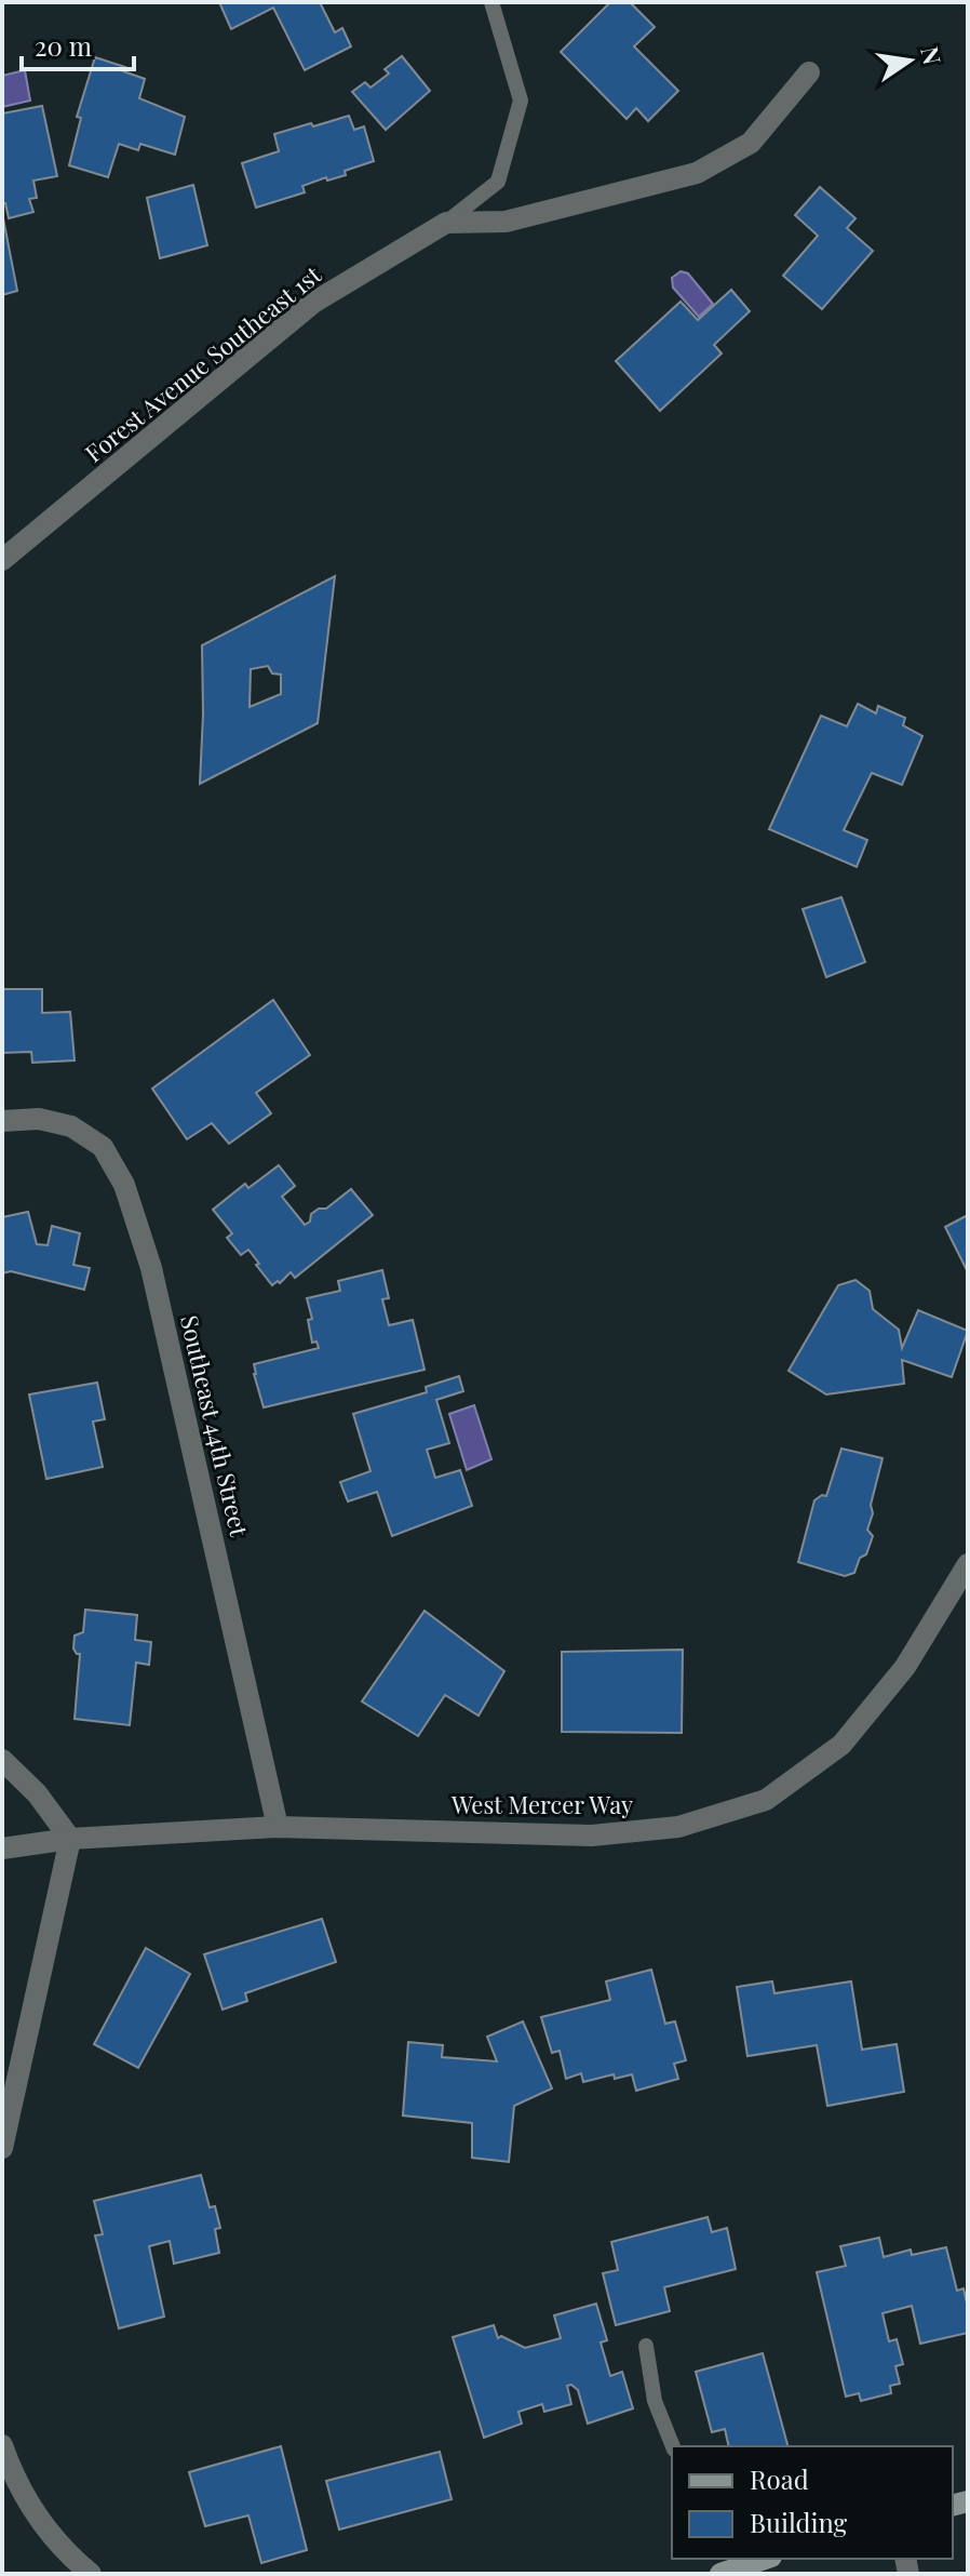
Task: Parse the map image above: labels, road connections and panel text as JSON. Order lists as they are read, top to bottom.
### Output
{
  "streets": {
    "street": ["Forest Avenue Southeast 1st", "Southeast 44th Street", "West Mercer Way"]
  },
  "crossings": [
    ["Southeast 44th Street", "West Mercer Way"]
  ],
  "legend": ["Road", "Building"],
  "scale_bar": "20 m",
  "north": "right"
}
